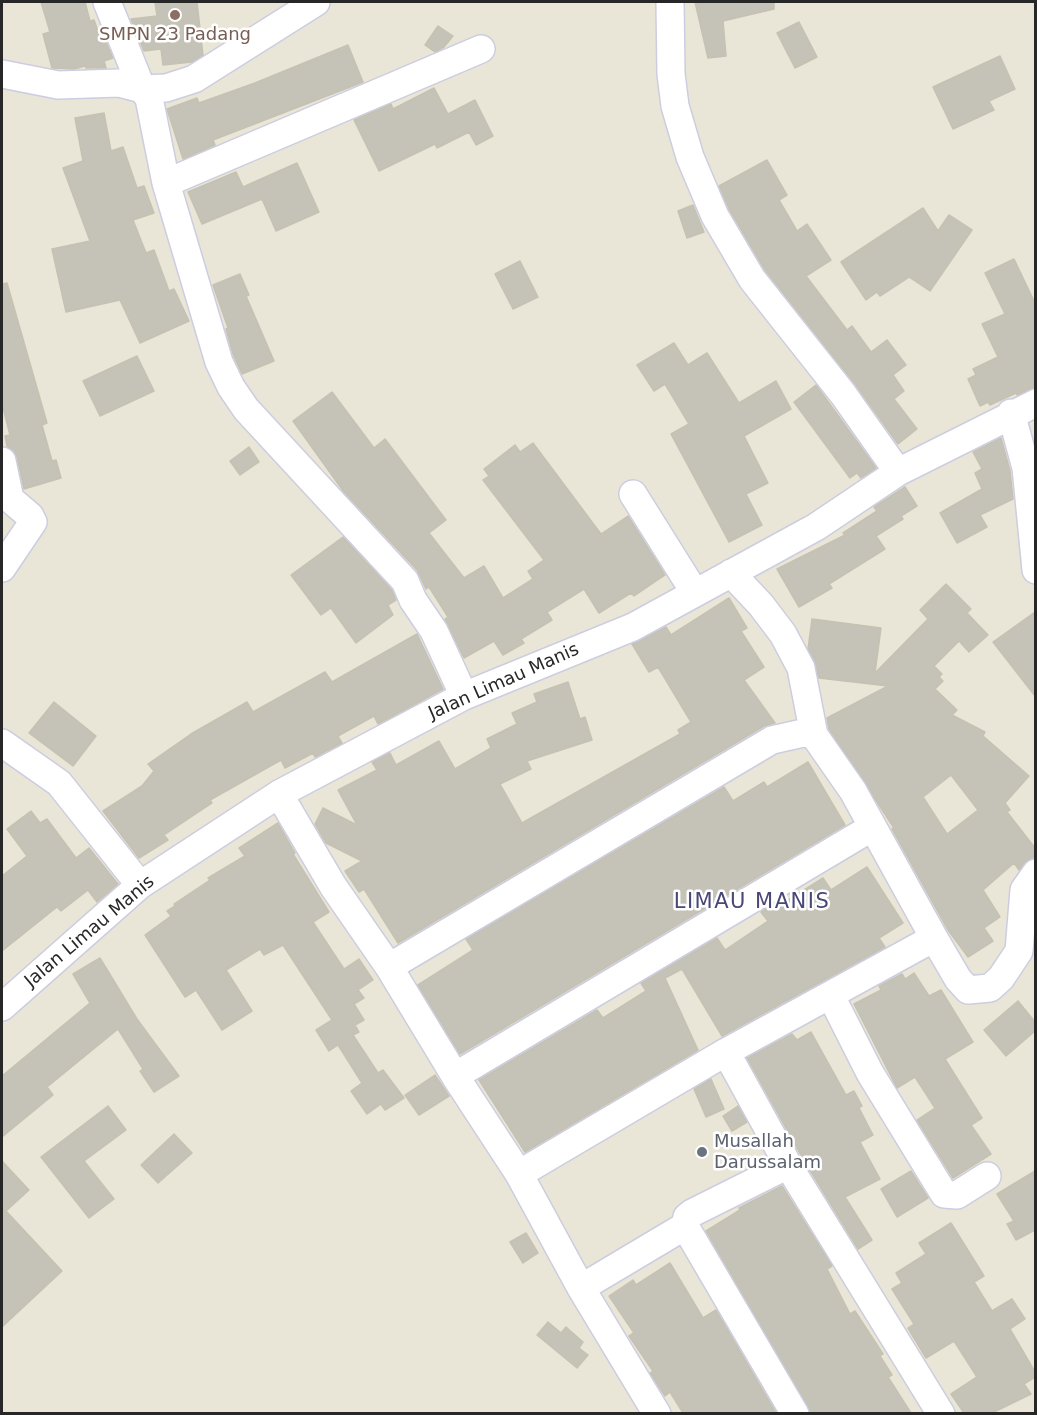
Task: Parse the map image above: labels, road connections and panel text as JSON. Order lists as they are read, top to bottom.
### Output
{
  "streets": {
    "street": ["Jalan Limau Manis"]
  },
  "districts": ["LIMAU MANIS"],
  "places": ["SMPN 23 Padang", "Musallah Darussalam"]
}
